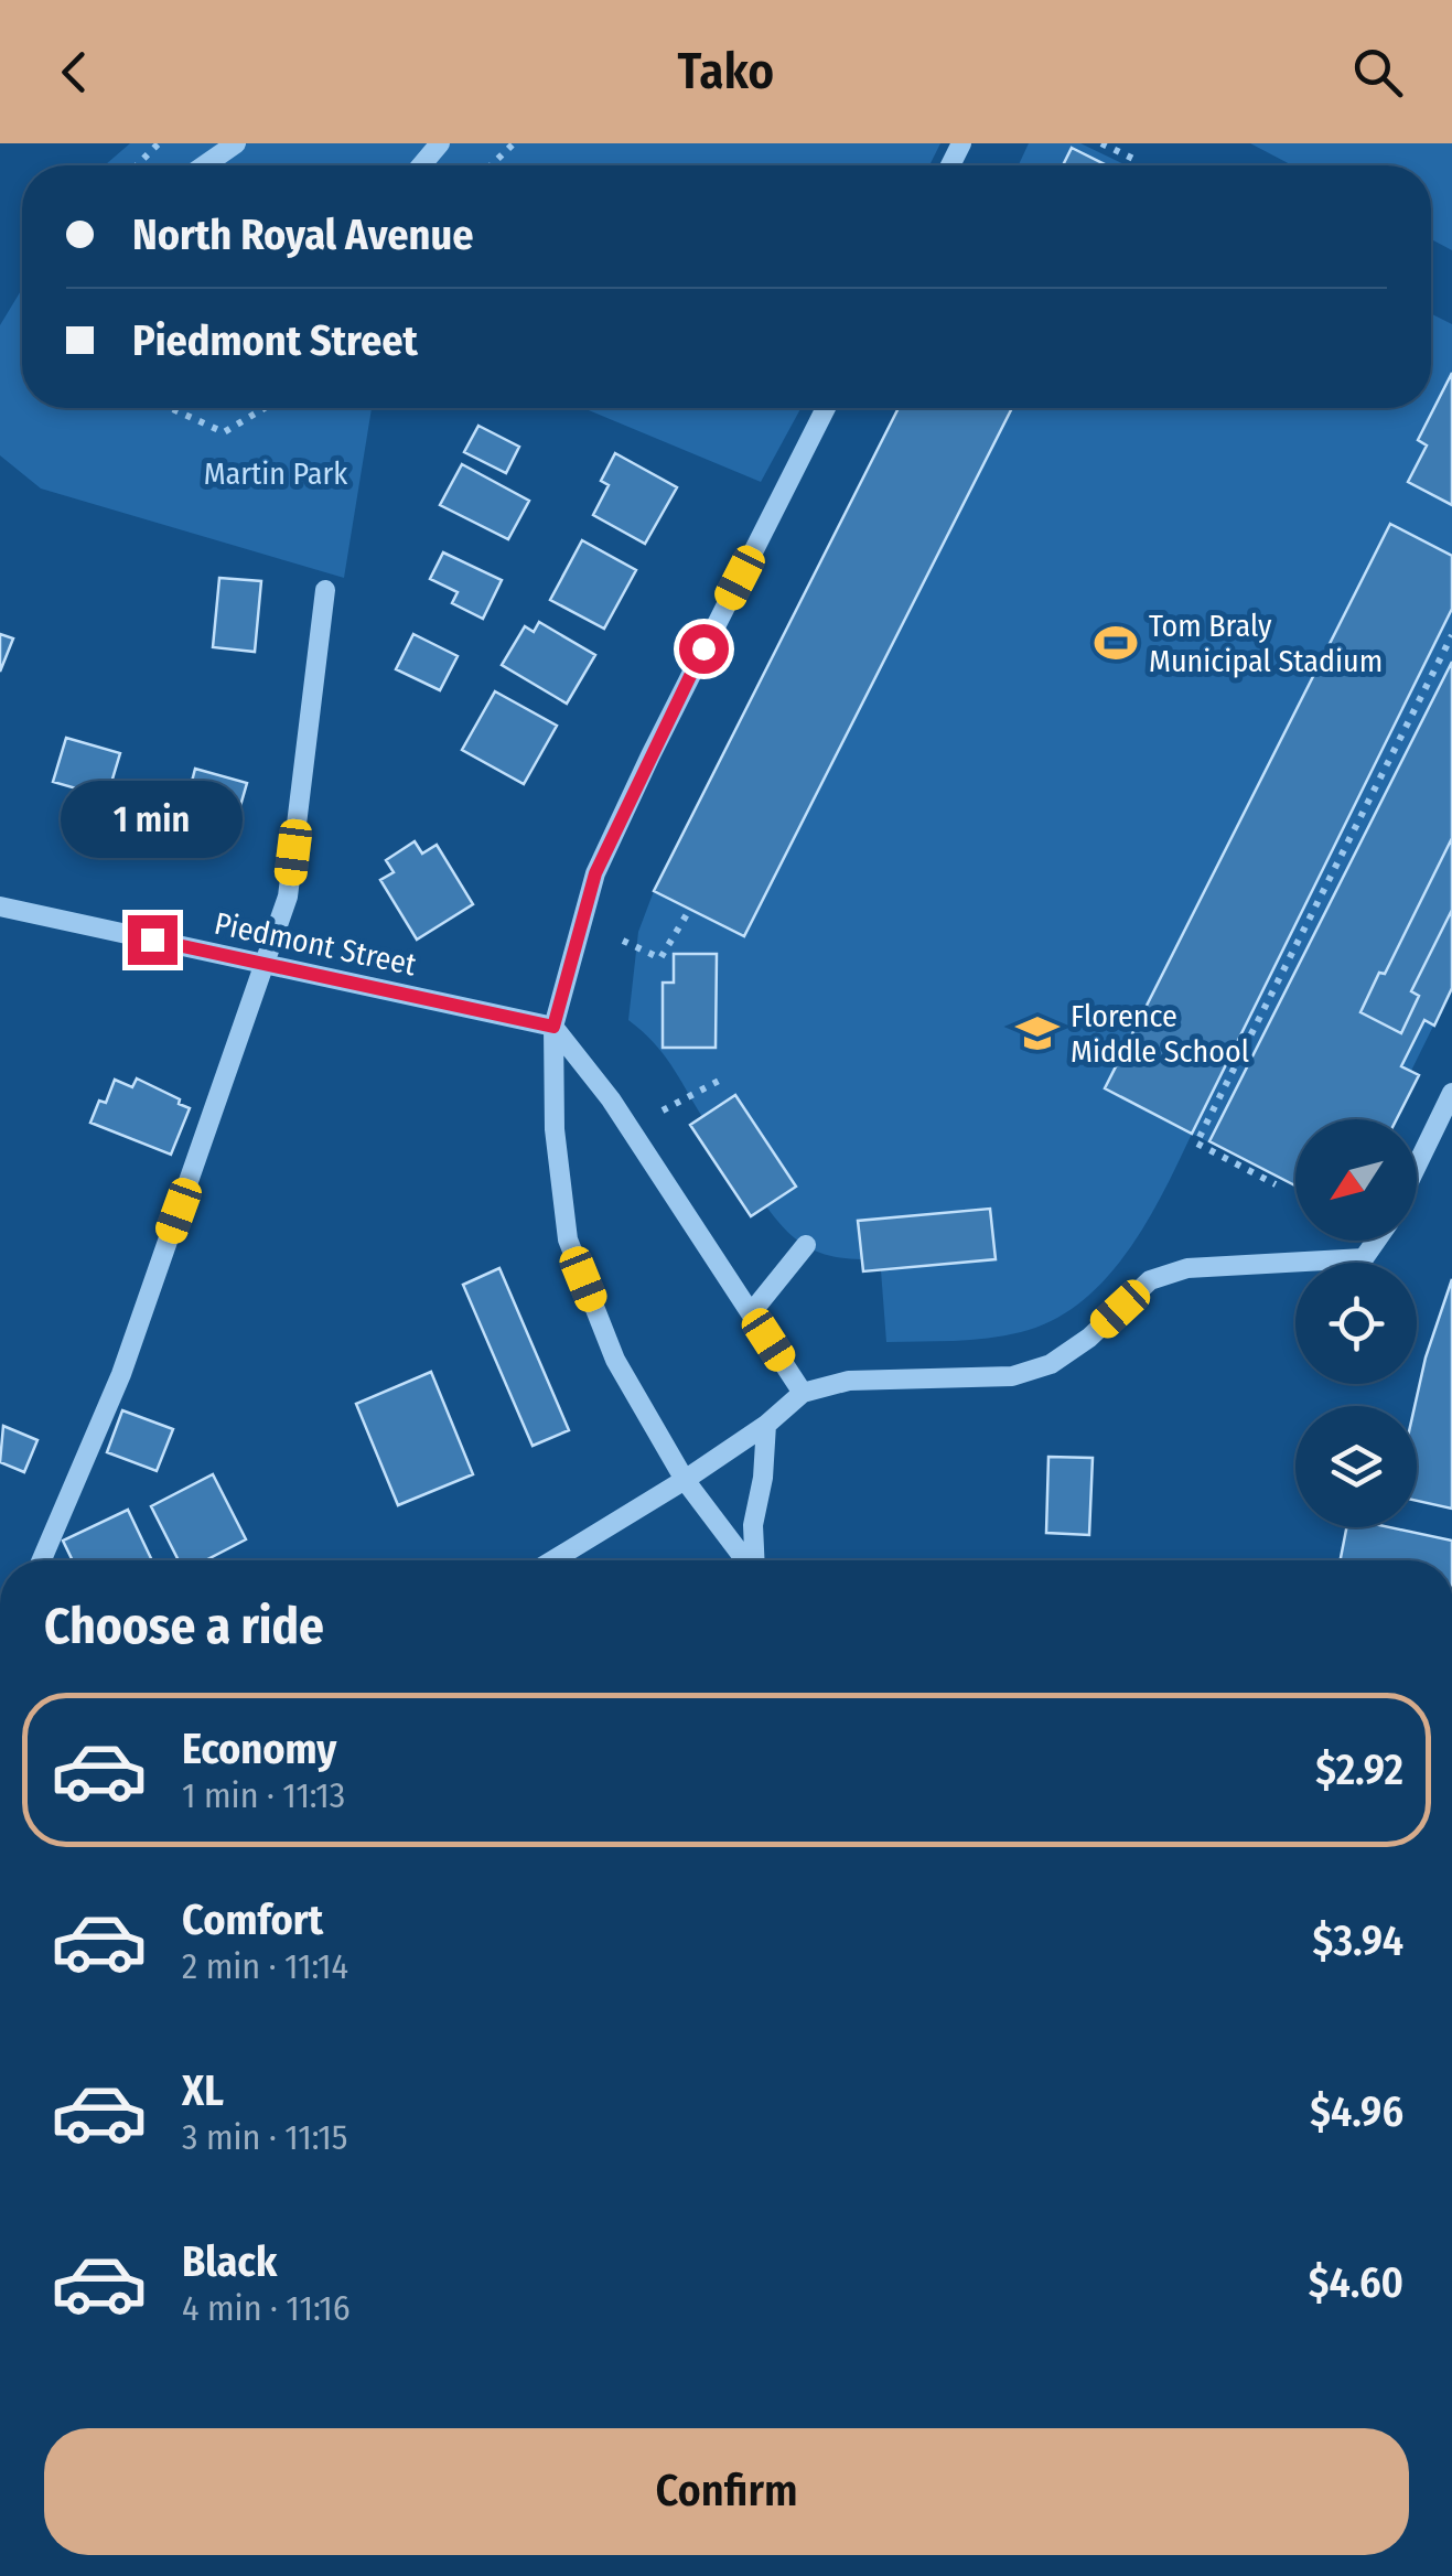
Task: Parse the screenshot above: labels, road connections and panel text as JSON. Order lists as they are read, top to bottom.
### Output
{
  "streets": {
    "street": ["Piedmont Street"]
  },
  "parks": ["Martin Park"],
  "places": {
    "sports": ["Tom Braly Municipal Stadium"],
    "school or university": ["Florence Middle School"]
  },
  "north": "bottom left",
  "page": {
    "header": "Tako",
    "banner": ["North Royal Avenue", "Piedmont Street"],
    "bubble": "1 min",
    "heading": "Choose a ride",
    "list": [
      {
        "name": "Economy",
        "note": "1 min · 11:13",
        "value": "$2.92"
      },
      {
        "name": "Comfort",
        "note": "2 min · 11:14",
        "value": "$3.94"
      },
      {
        "name": "XL",
        "note": "3 min · 11:15",
        "value": "$4.96"
      },
      {
        "name": "Black",
        "note": "4 min · 11:16",
        "value": "$4.60"
      }
    ],
    "buttons": "Confirm"
  }
}
